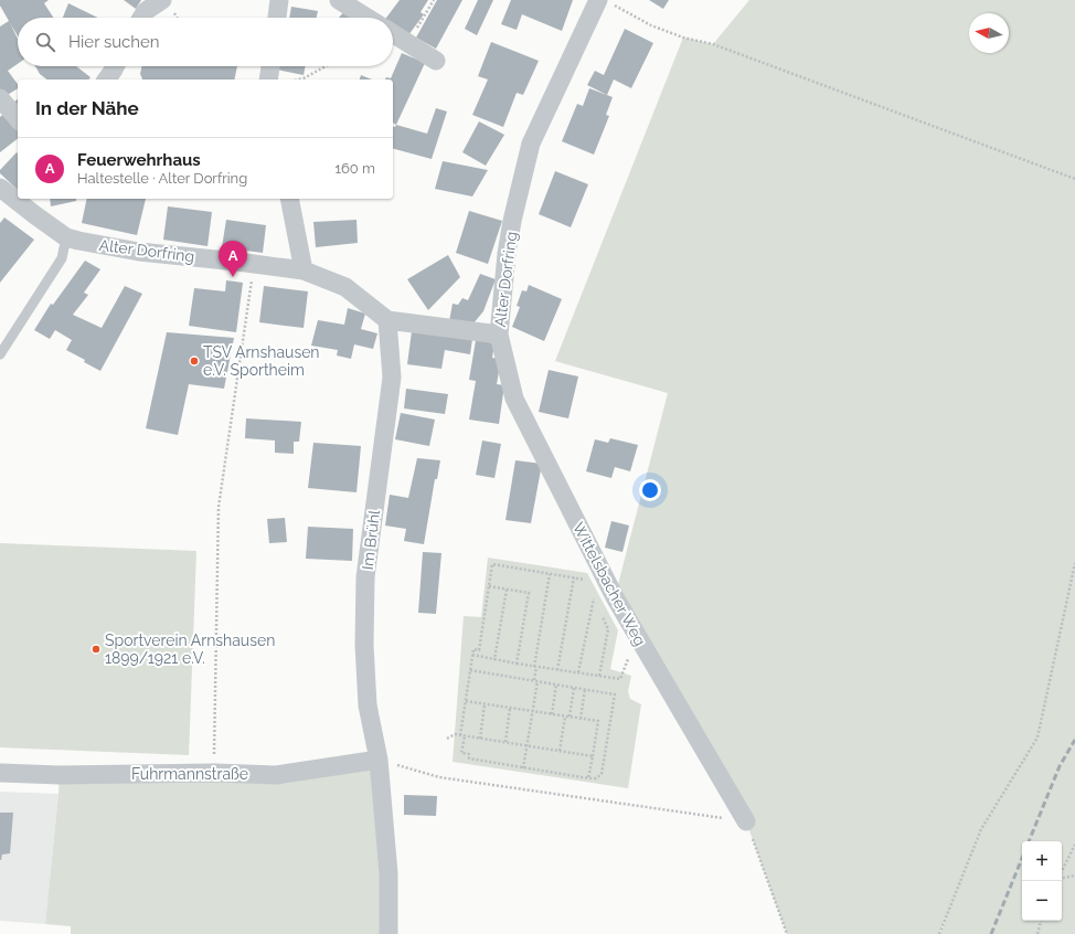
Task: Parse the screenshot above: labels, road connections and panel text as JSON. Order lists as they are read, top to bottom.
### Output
{
  "streets": {
    "street": [
      "Alter Dorfring",
      "Im Brühl",
      "Wittelsbacher Weg",
      "Fuhrmannstraße"
    ]
  },
  "crossings": [
    ["Alter Dorfring", "Im Brühl"],
    ["Alter Dorfring", "Wittelsbacher Weg"],
    ["Im Brühl", "Fuhrmannstraße"]
  ],
  "places": ["TSV Arnshausen e.V. Sportheim", "Sportverein Arnshausen 1899/1921 e.V."],
  "north": "left",
  "page": {
    "search": "Hier suchen",
    "heading": "In der Nähe",
    "list": [
      {
        "mark": "A",
        "name": "Feuerwehrhaus",
        "note": "Haltestelle · Alter Dorfring",
        "value": "160 m"
      }
    ],
    "pins": "A",
    "map_buttons": ["+", "−"]
  }
}
